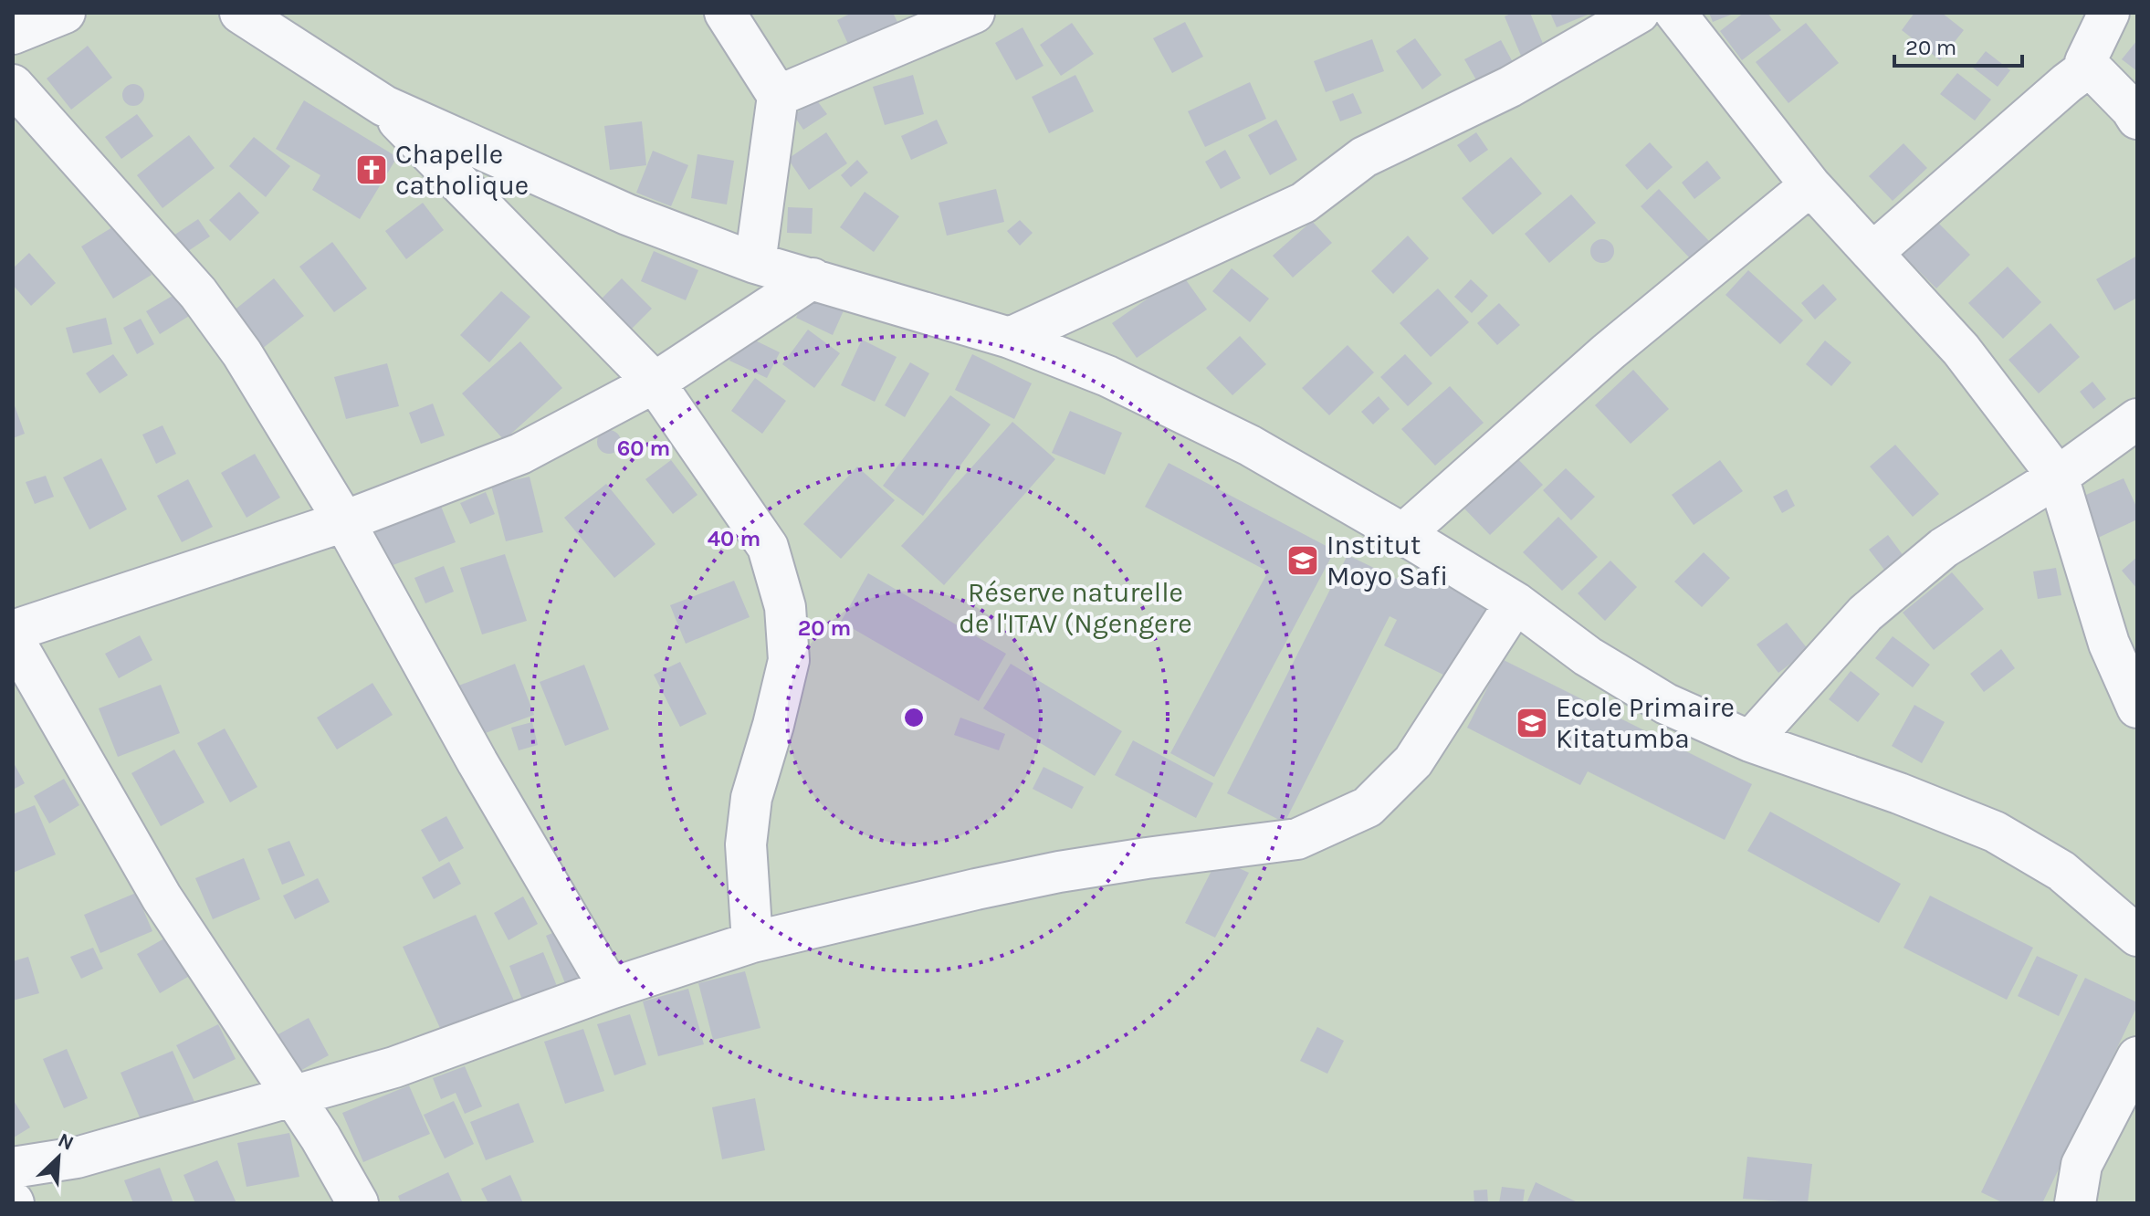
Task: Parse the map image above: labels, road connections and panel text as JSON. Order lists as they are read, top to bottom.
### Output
{
  "parks": ["Réserve naturelle de l'ITAV (Ngengere"],
  "places": {
    "church": ["Chapelle catholique"],
    "school or university": ["Institut Moyo Safi", "Ecole Primaire Kitatumba"]
  },
  "scale_bar": "20 m",
  "north": "top right",
  "rings": ["60 m", "40 m", "20 m"]
}
